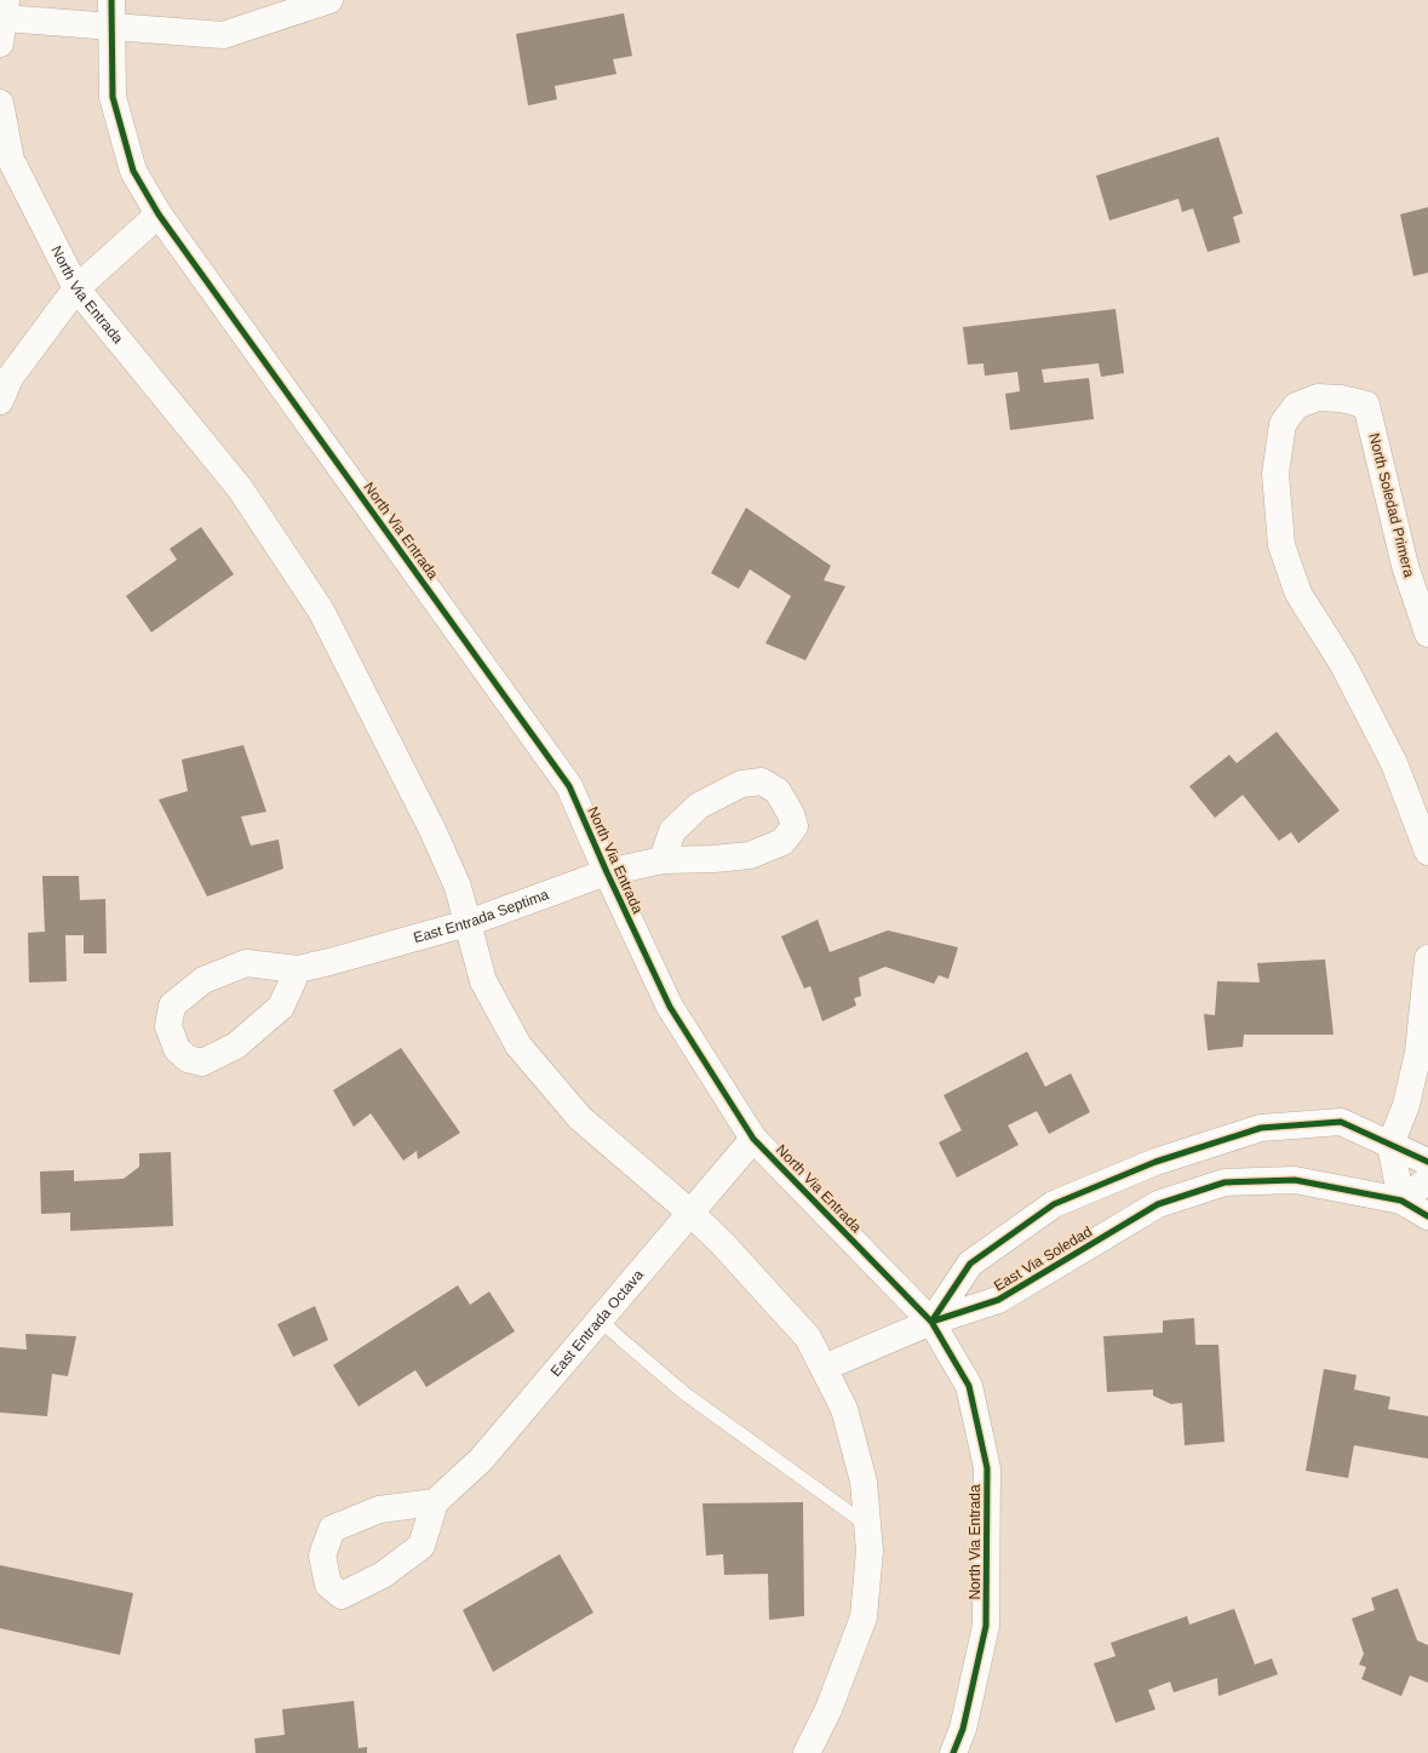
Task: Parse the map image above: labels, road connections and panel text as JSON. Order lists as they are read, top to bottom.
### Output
{
  "streets": {
    "street": [
      "North Via Entrada",
      "North Soledad Primera",
      "East Entrada Septima",
      "East Via Soledad",
      "East Entrada Octava"
    ]
  },
  "crossings": [
    ["North Via Entrada", "East Entrada Septima"],
    ["North Via Entrada", "East Via Soledad"],
    ["North Via Entrada", "East Entrada Octava"]
  ]
}
